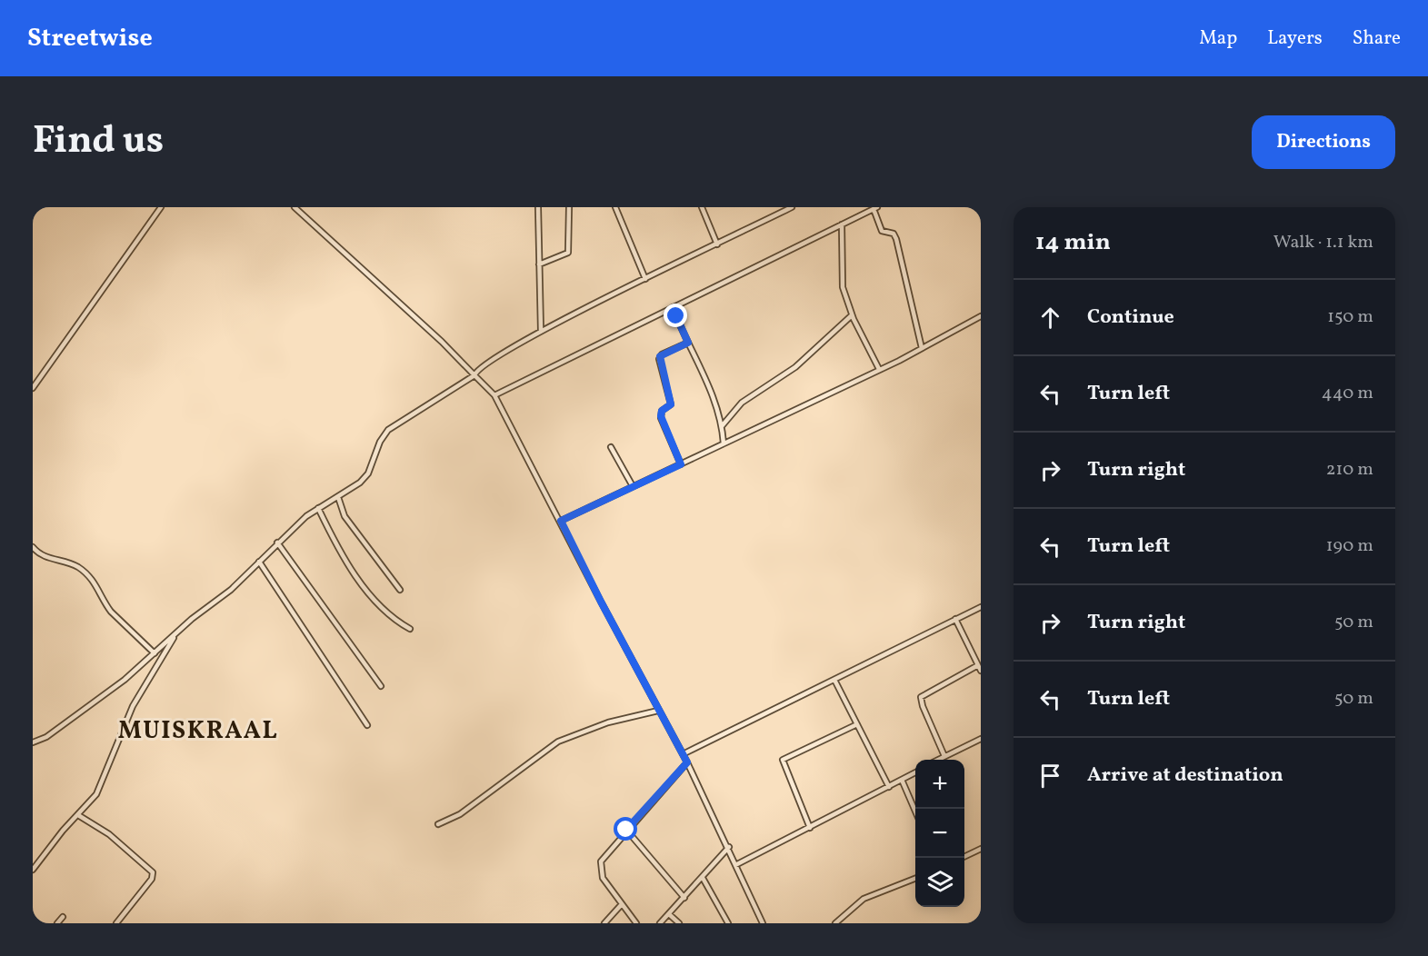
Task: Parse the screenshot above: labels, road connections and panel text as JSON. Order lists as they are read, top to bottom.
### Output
{
  "districts": ["MUISKRAAL"],
  "page": {
    "header": "Streetwise",
    "nav": ["Map", "Layers", "Share"],
    "title": "Find us",
    "buttons": "Directions",
    "heading": ["14 min", "Walk · 1.1 km"],
    "list": [
      ["Continue", "150 m"],
      ["Turn left", "440 m"],
      ["Turn right", "210 m"],
      ["Turn left", "190 m"],
      ["Turn right", "50 m"],
      ["Turn left", "50 m"],
      "Arrive at destination"
    ],
    "map_buttons": ["+", "−"]
  }
}
